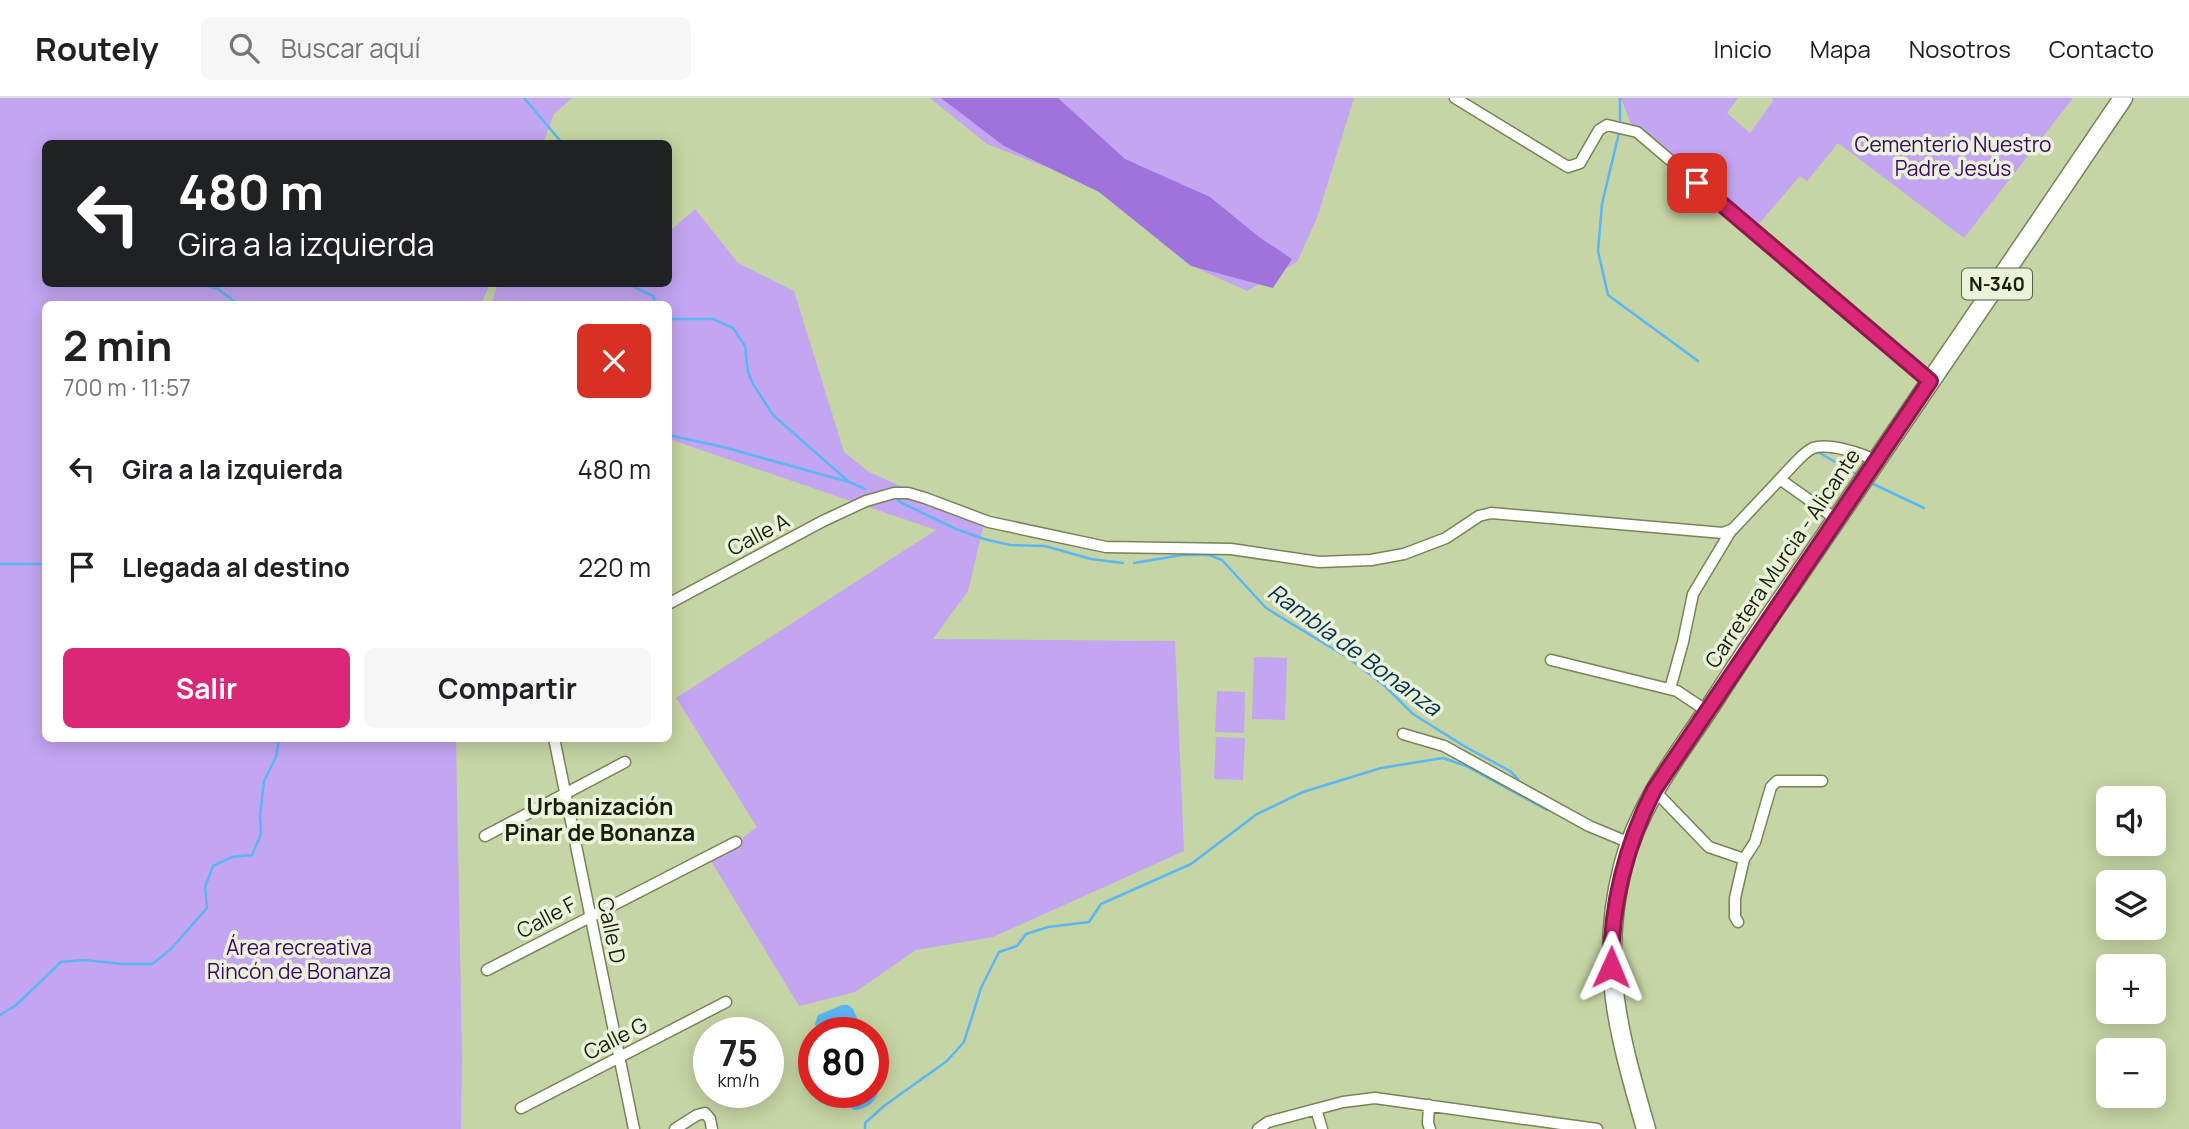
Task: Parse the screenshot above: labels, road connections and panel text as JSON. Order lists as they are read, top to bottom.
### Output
{
  "streets": {
    "highway": ["N-340", "Carretera Murcia - Alicante"],
    "street": [
      "Calle A",
      "Calle F",
      "Calle D",
      "Calle G"
    ]
  },
  "crossings": [
    ["Calle F", "Calle D"],
    ["Calle D", "Calle G"]
  ],
  "districts": ["Urbanización Pinar de Bonanza"],
  "water": ["Rambla de Bonanza"],
  "parks": ["Cementerio Nuestro Padre Jesús", "Área recreativa Rincón de Bonanza"],
  "page": {
    "header": "Routely",
    "search": "Buscar aquí",
    "nav": [
      "Inicio",
      "Mapa",
      "Nosotros",
      "Contacto"
    ],
    "turn": ["480 m", "Gira a la izquierda"],
    "heading": ["2 min", "700 m · 11:57"],
    "list": [
      {
        "name": "Gira a la izquierda",
        "value": "480 m"
      },
      {
        "name": "Llegada al destino",
        "value": "220 m"
      }
    ],
    "buttons": ["Salir", "Compartir"],
    "map_buttons": ["+", "−"],
    "speed": "75 km/h",
    "limit": "80"
  }
}
